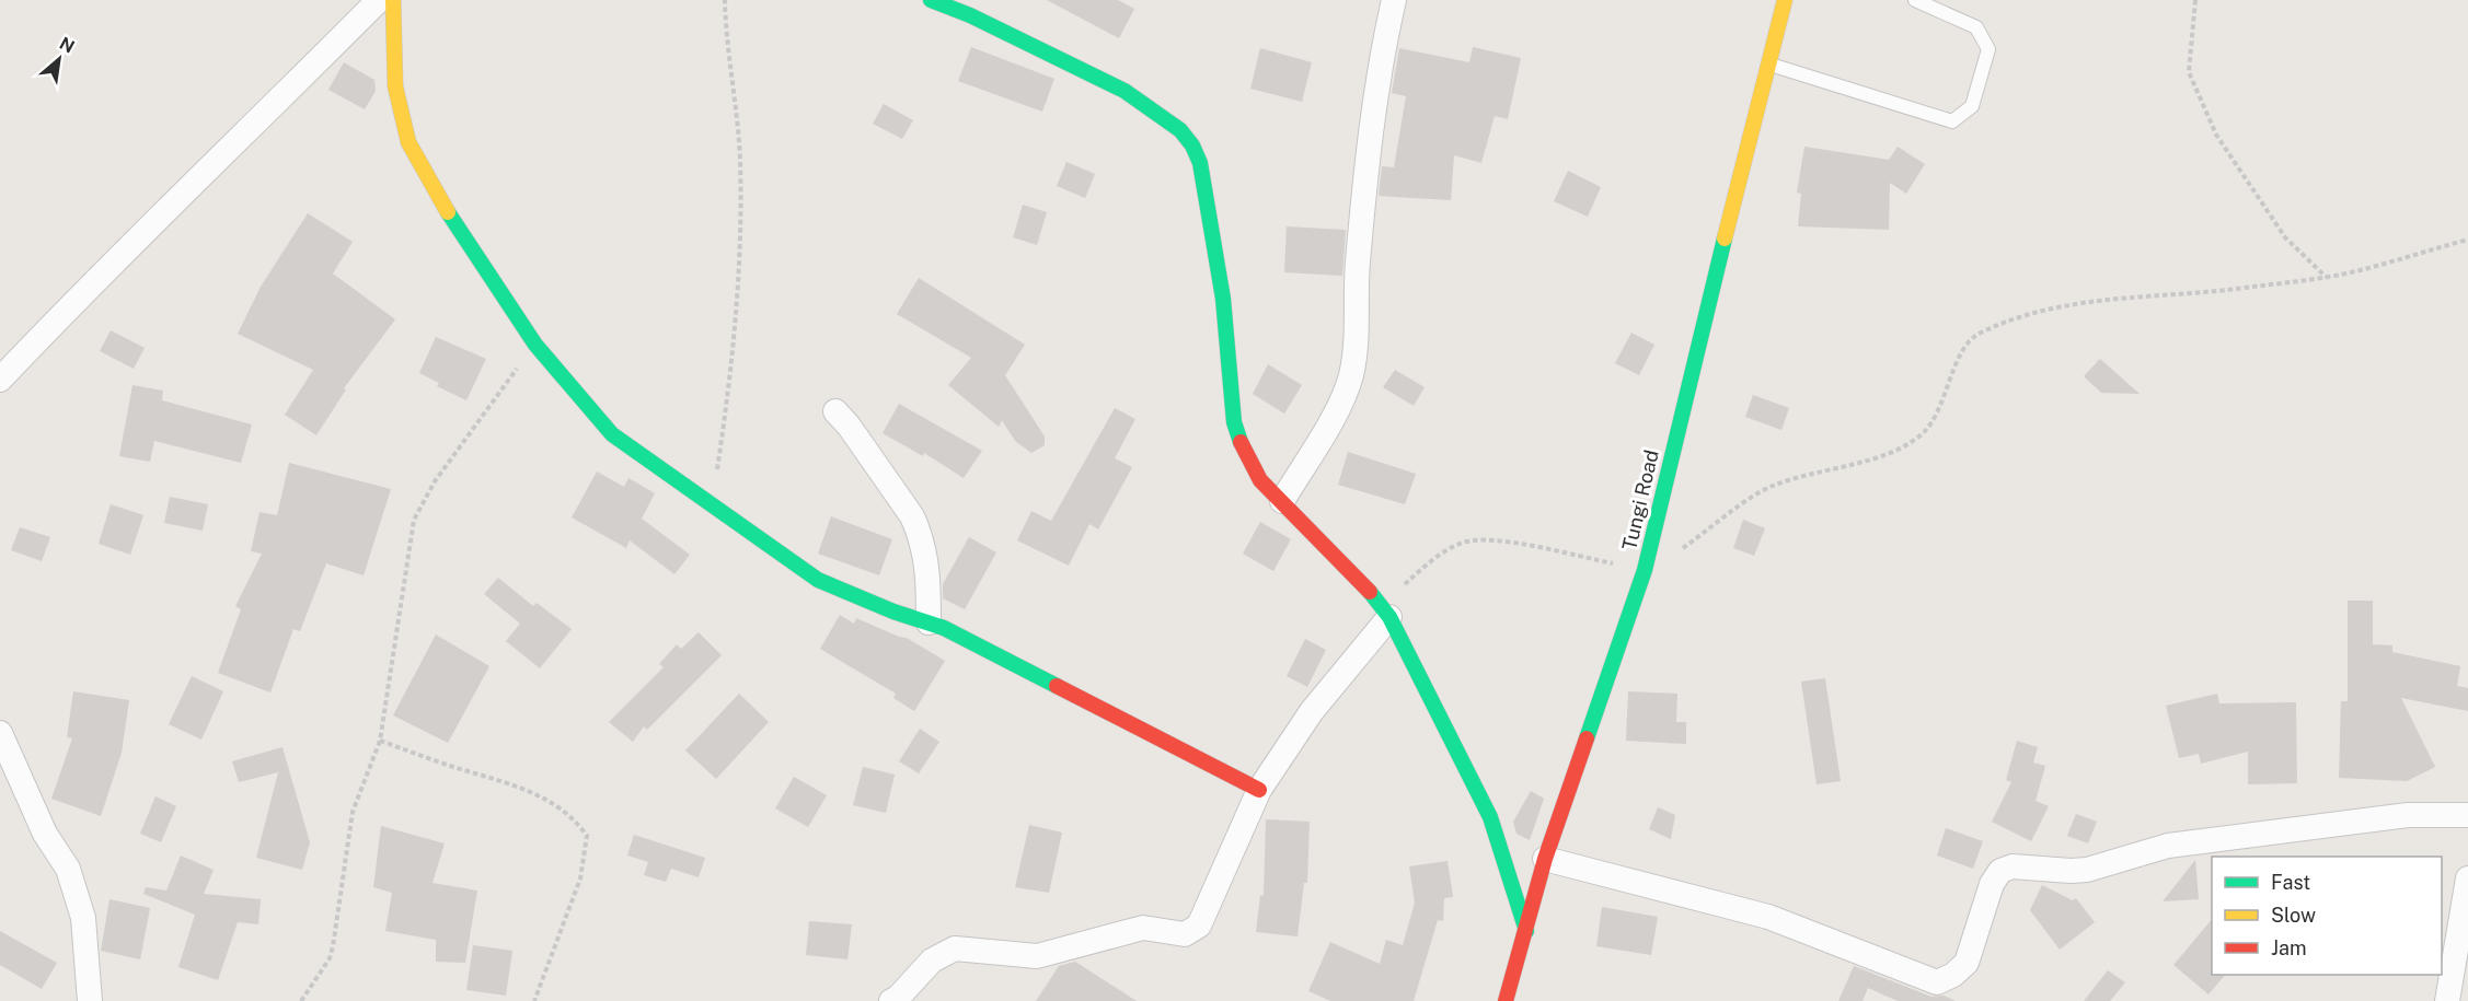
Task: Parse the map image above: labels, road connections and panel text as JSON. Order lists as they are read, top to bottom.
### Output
{
  "streets": {
    "street": ["Tungi Road"]
  },
  "legend": ["Fast", "Slow", "Jam"],
  "north": "top right"
}
